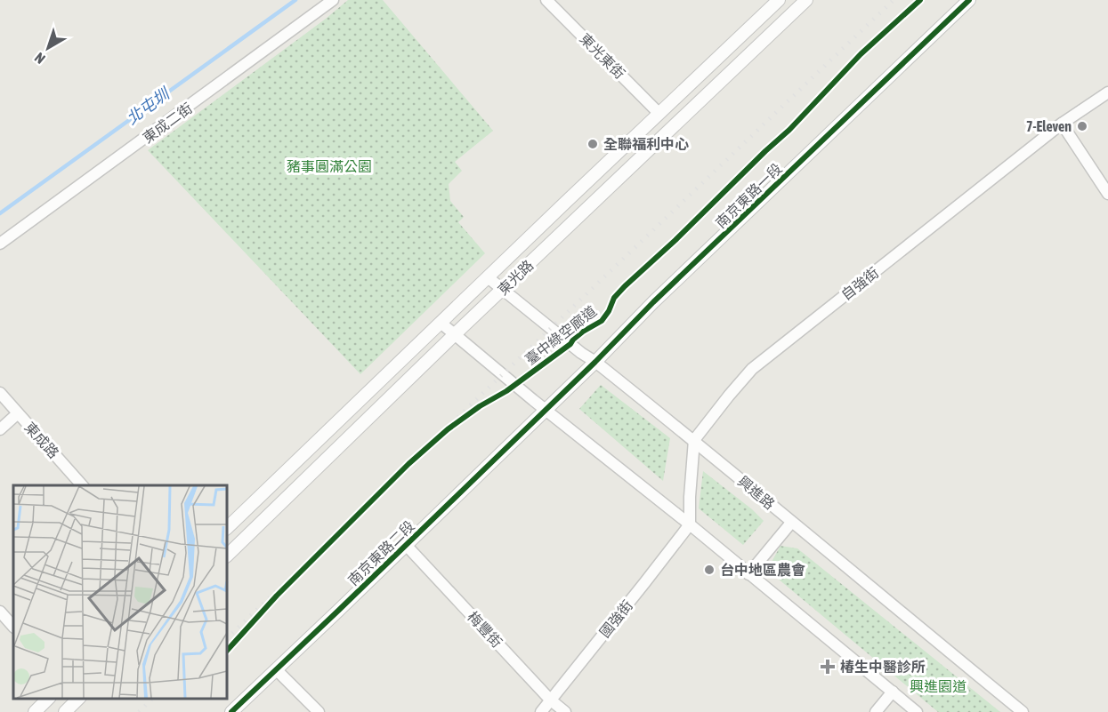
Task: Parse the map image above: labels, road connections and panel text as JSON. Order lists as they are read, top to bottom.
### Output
{
  "streets": {
    "street": [
      "東光東街",
      "東成二街",
      "南京東路一段",
      "東光路",
      "自強街",
      "東成路",
      "興進路",
      "南京東路二段",
      "國強街",
      "梅豐街"
    ],
    "cycle path": ["臺中綠空廊道"]
  },
  "crossings": [
    ["東光東街", "東光路"],
    ["南京東路一段", "興進路"],
    ["南京東路一段", "南京東路二段"],
    ["東光路", "興進路"],
    ["自強街", "興進路"],
    ["南京東路二段", "梅豐街"],
    ["國強街", "梅豐街"]
  ],
  "water": ["北屯圳"],
  "parks": ["豬事圓滿公園", "興進園道"],
  "places": {
    "other": ["7-Eleven", "全聯福利中心", "台中地區農會"],
    "health": ["椿生中醫診所"]
  },
  "north": "bottom left"
}
